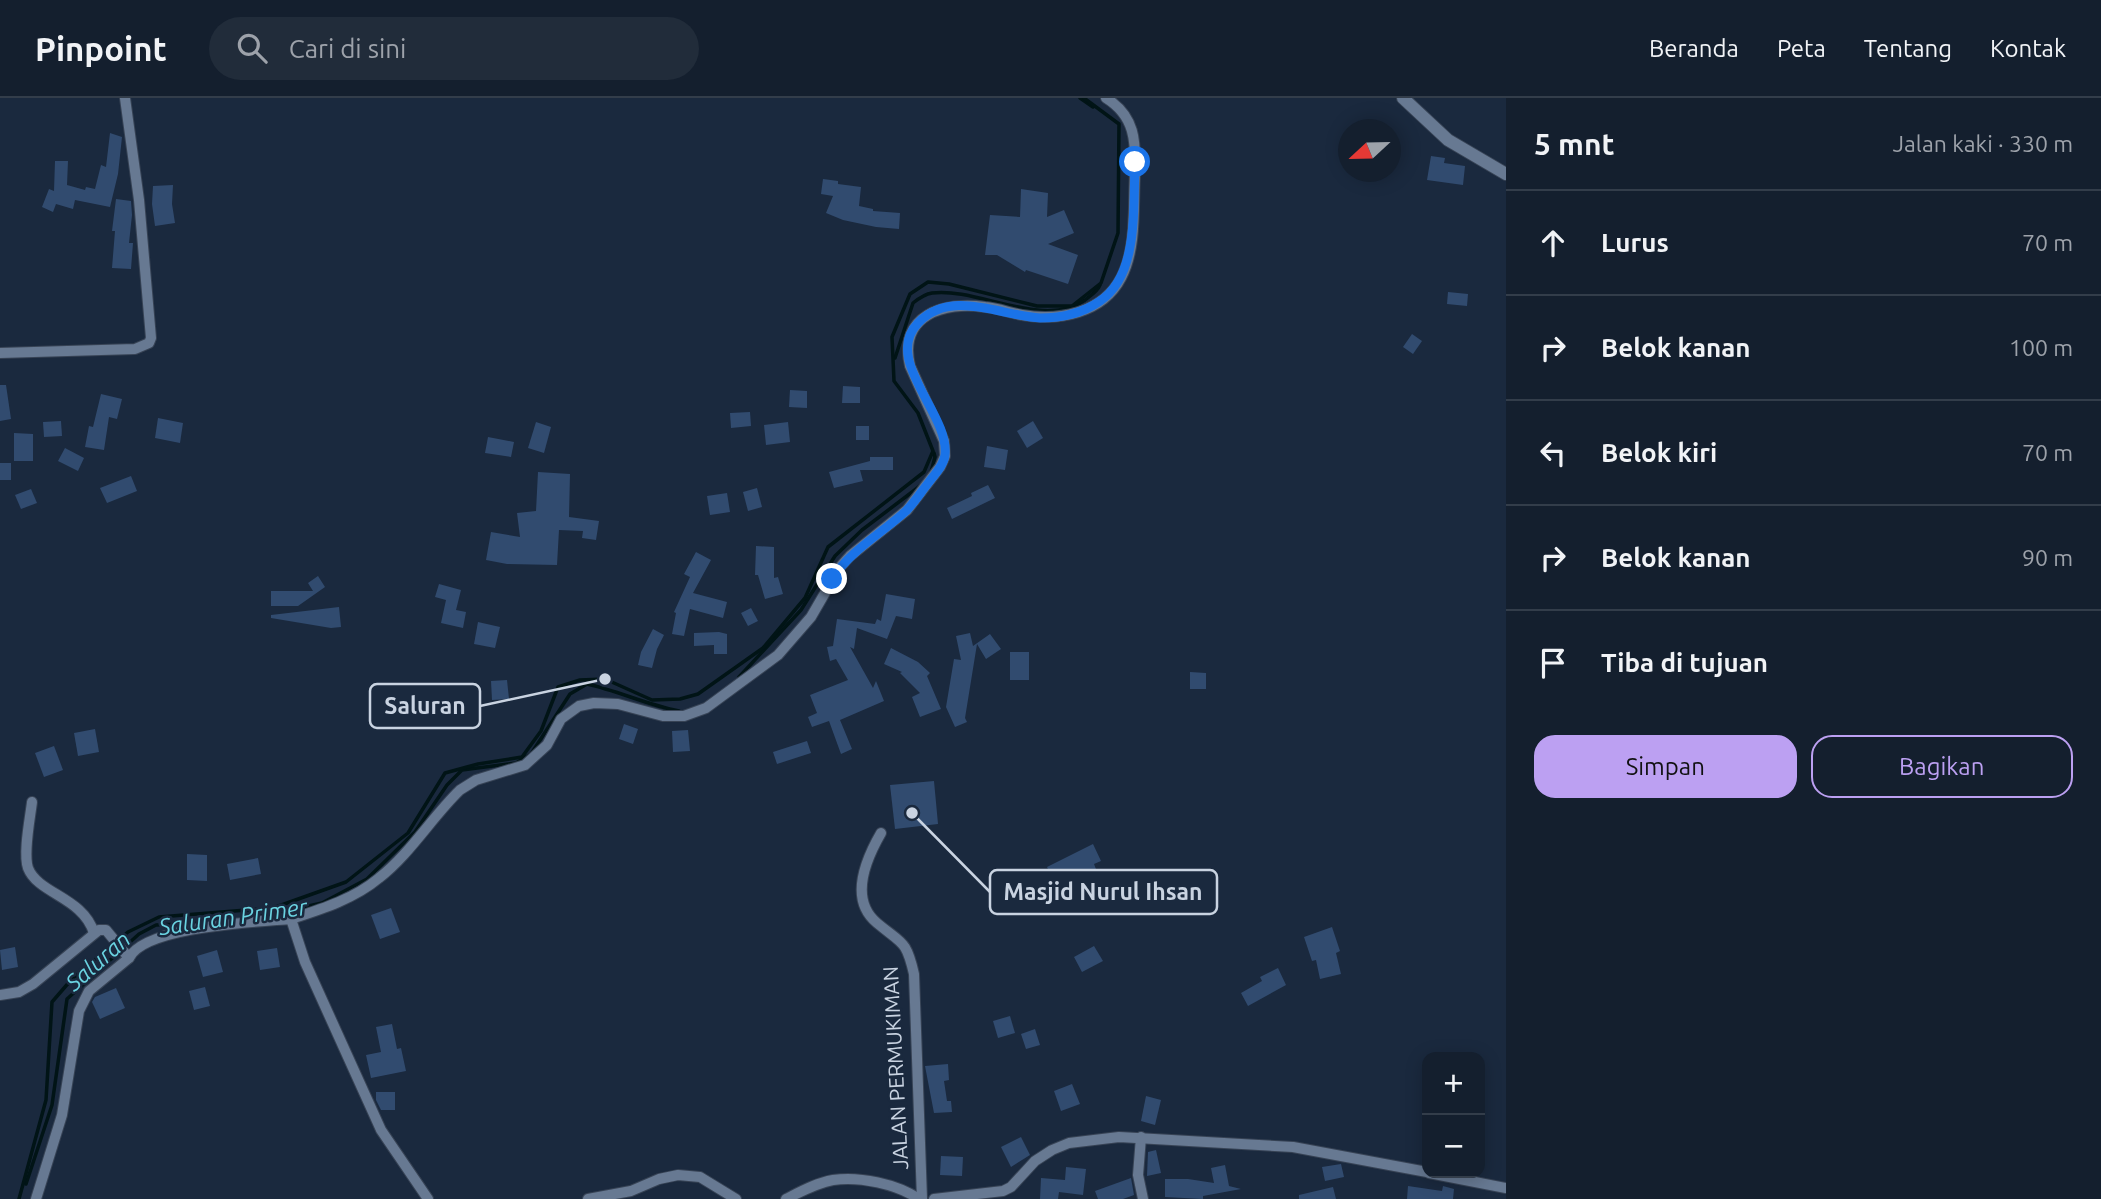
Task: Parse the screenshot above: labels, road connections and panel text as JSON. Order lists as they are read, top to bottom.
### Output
{
  "streets": {
    "street": ["JALAN PERMUKIMAN"]
  },
  "water": ["Saluran Primer", "Saluran"],
  "places": ["Saluran", "Masjid Nurul Ihsan"],
  "north": "left",
  "page": {
    "header": "Pinpoint",
    "search": "Cari di sini",
    "nav": [
      "Beranda",
      "Peta",
      "Tentang",
      "Kontak"
    ],
    "heading": ["5 mnt", "Jalan kaki · 330 m"],
    "list": [
      ["Lurus", "70 m"],
      ["Belok kanan", "100 m"],
      ["Belok kiri", "70 m"],
      ["Belok kanan", "90 m"],
      "Tiba di tujuan"
    ],
    "buttons": ["Simpan", "Bagikan"],
    "map_buttons": ["+", "−"]
  }
}
